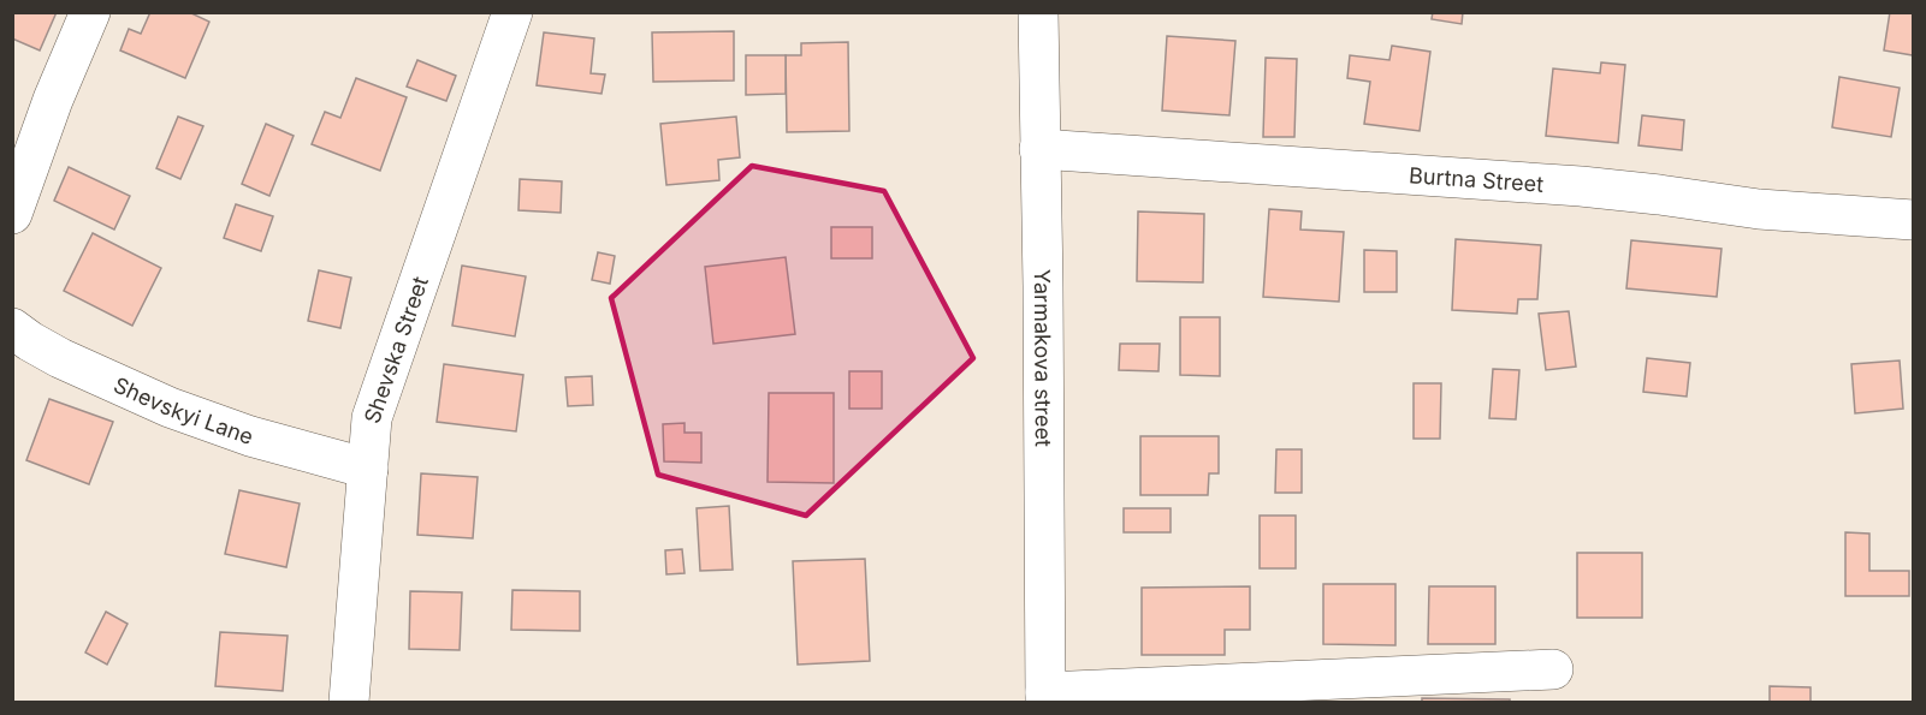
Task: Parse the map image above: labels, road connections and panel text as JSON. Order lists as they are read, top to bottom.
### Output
{
  "streets": {
    "street": [
      "Burtna Street",
      "Shevska Street",
      "Yarmakova street",
      "Shevskyi Lane"
    ]
  },
  "crossings": [
    ["Burtna Street", "Yarmakova street"],
    ["Shevska Street", "Shevskyi Lane"]
  ]
}
